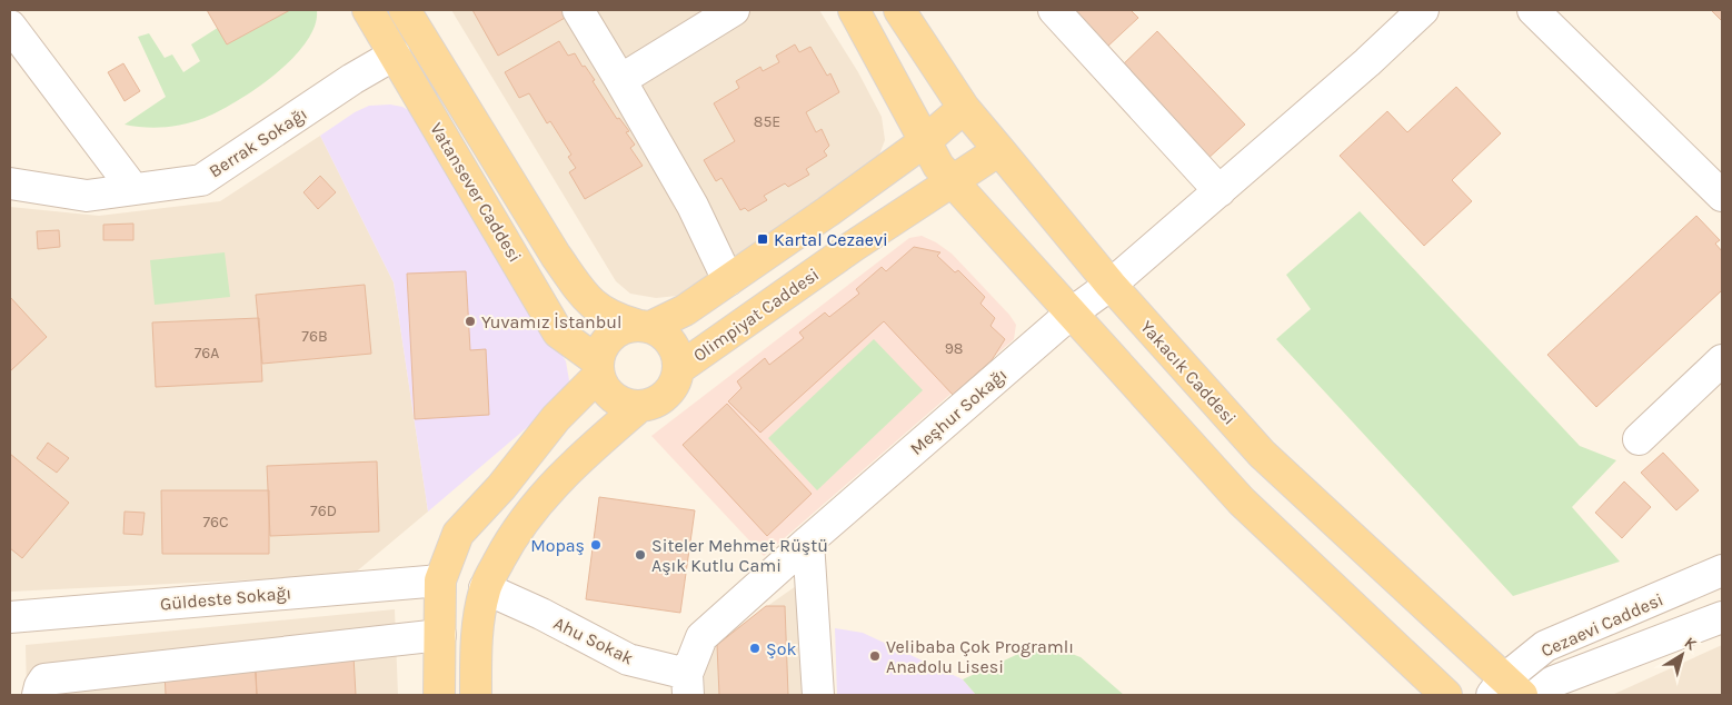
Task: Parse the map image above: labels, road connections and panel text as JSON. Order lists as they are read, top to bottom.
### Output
{
  "streets": {
    "main road": ["Vatansever Caddesi", "Olimpiyat Caddesi", "Yakacık Caddesi"],
    "street": [
      "Berrak Sokağı",
      "Meşhur Sokağı",
      "Güldeste Sokağı",
      "Cezaevi Caddesi",
      "Ahu Sokak"
    ]
  },
  "crossings": [
    ["Berrak Sokağı", "Vatansever Caddesi"],
    ["Vatansever Caddesi", "Olimpiyat Caddesi"],
    ["Olimpiyat Caddesi", "Yakacık Caddesi"],
    ["Yakacık Caddesi", "Meşhur Sokağı"],
    ["Yakacık Caddesi", "Cezaevi Caddesi"],
    ["Meşhur Sokağı", "Ahu Sokak"]
  ],
  "places": {
    "transit": ["Kartal Cezaevi"],
    "other": [
      "Yuvamız İstanbul",
      "Mopaş",
      "Siteler Mehmet Rüştü Aşık Kutlu Cami",
      "Şok",
      "Velibaba Çok Programlı Anadolu Lisesi"
    ]
  },
  "house_numbers": [
    "85E",
    "76B",
    "98",
    "76A",
    "76D",
    "76C"
  ],
  "north": "top right"
}
